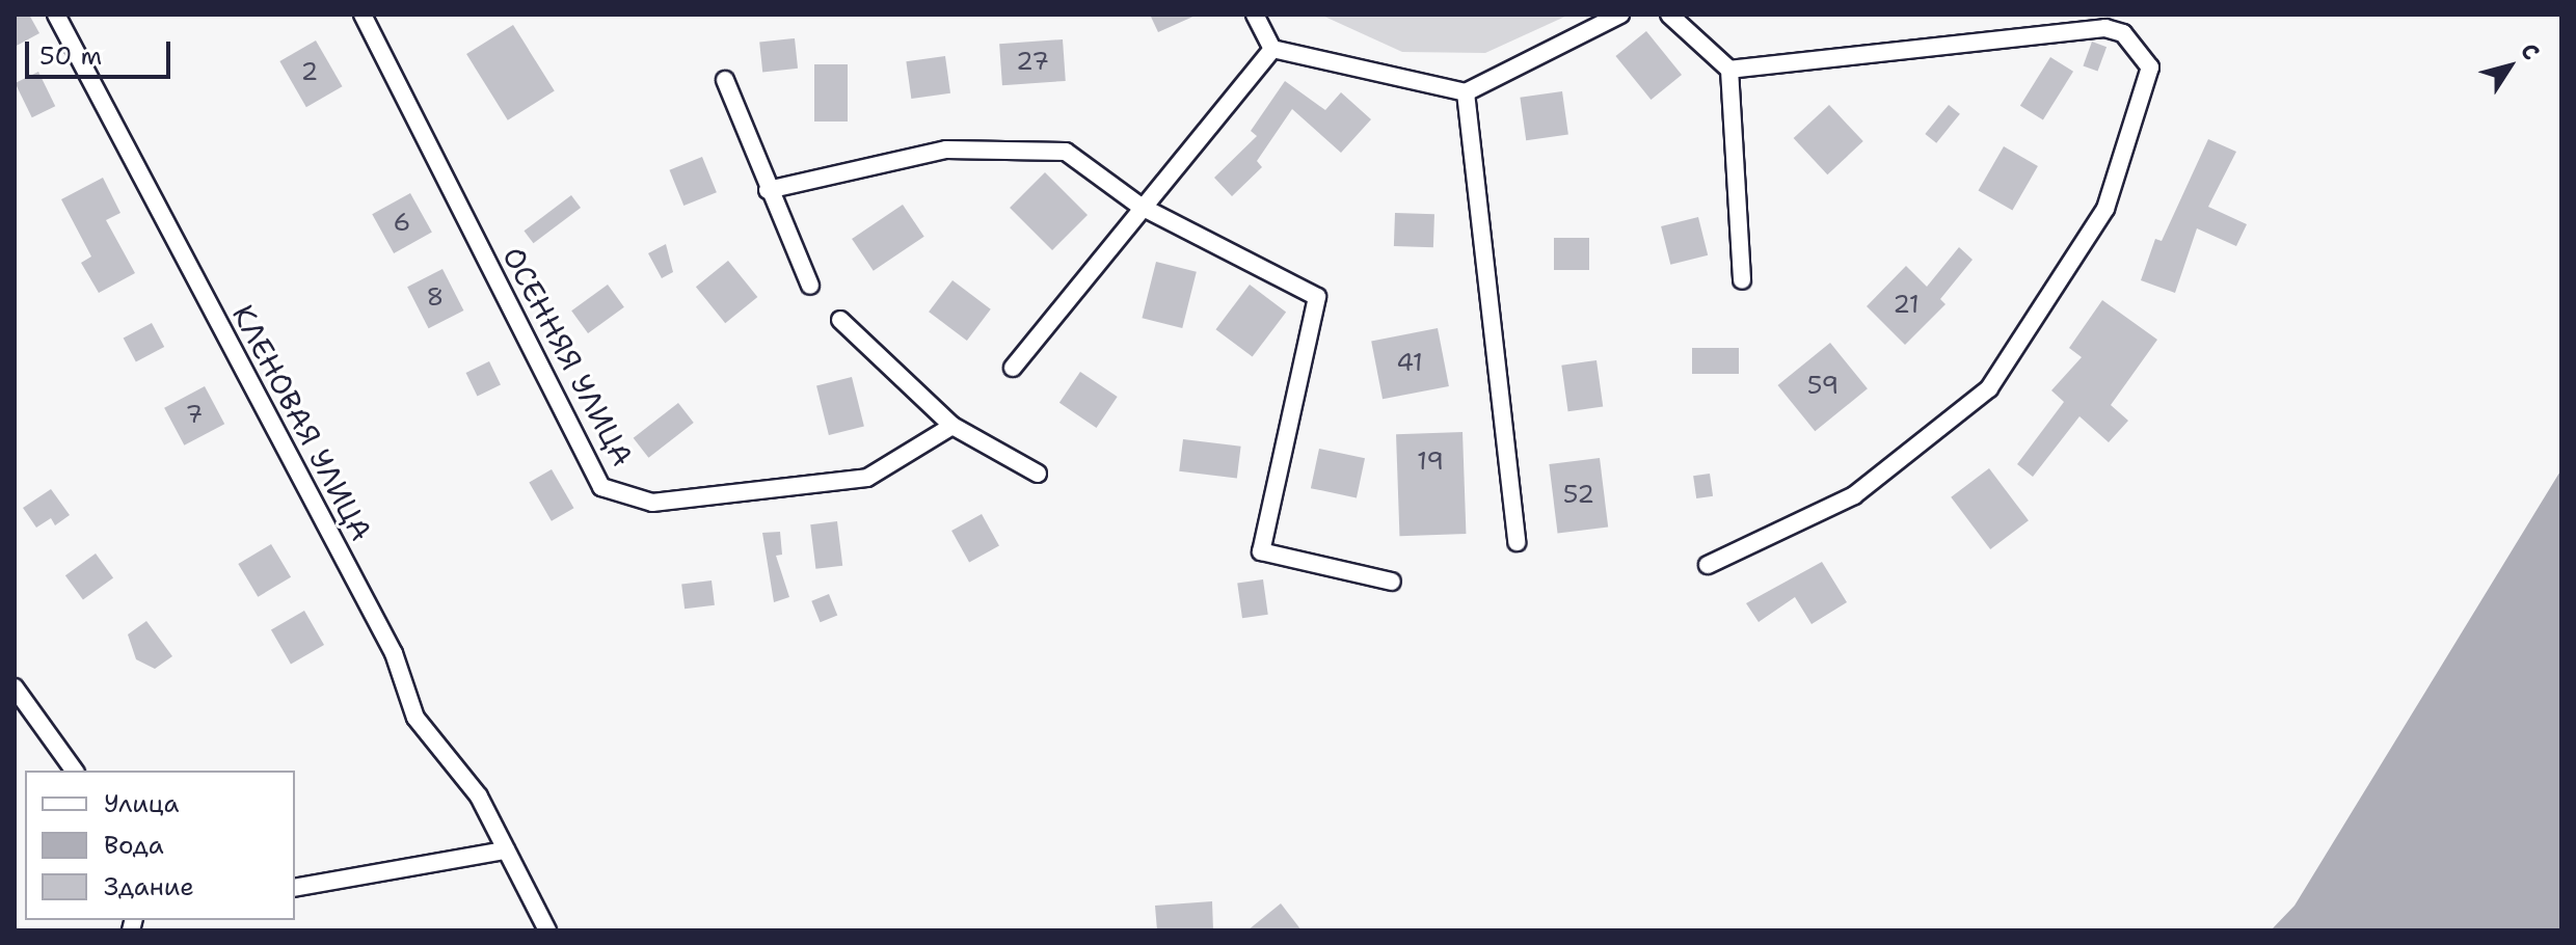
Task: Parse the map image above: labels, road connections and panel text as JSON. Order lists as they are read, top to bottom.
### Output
{
  "streets": {
    "street": ["ОСЕННЯЯ УЛИЦА", "КЛЕНОВАЯ УЛИЦА"]
  },
  "house_numbers": [
    "27",
    "2",
    "6",
    "8",
    "21",
    "41",
    "59",
    "7",
    "19",
    "52"
  ],
  "legend": ["Улица", "Вода", "Здание"],
  "scale_bar": "50 m",
  "north": "top right"
}
